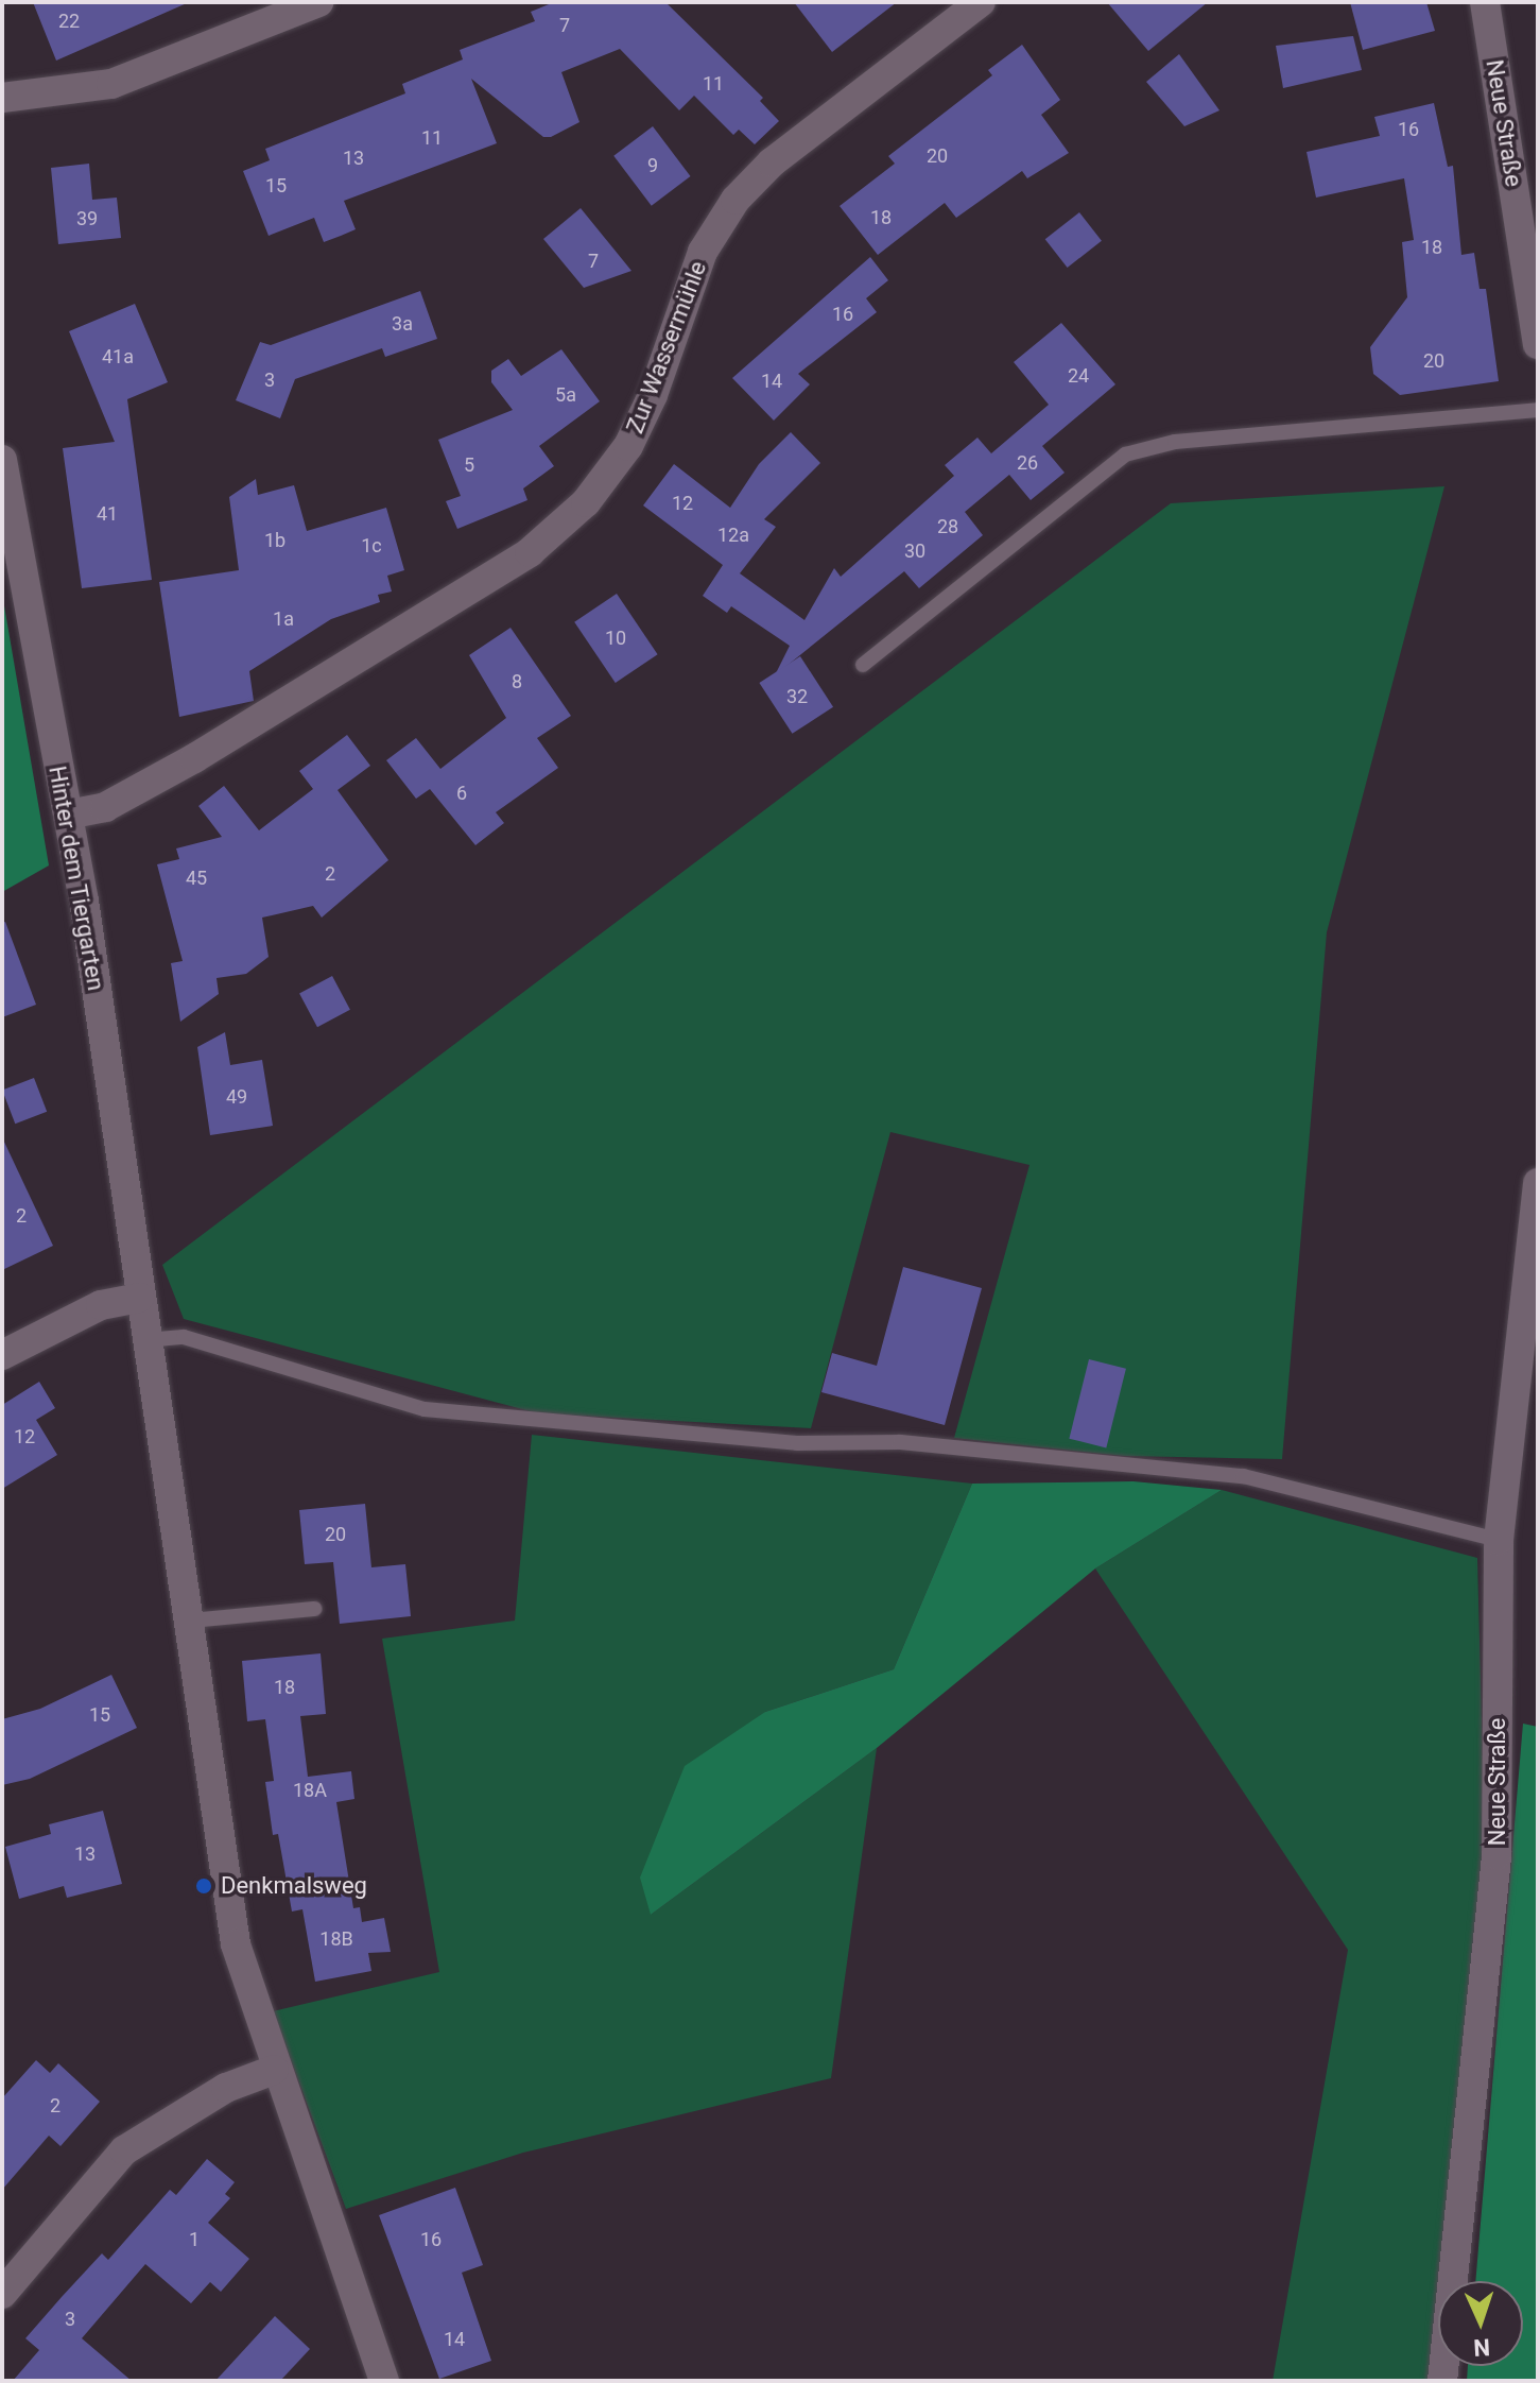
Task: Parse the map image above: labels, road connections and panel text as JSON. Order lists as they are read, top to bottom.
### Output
{
  "streets": {
    "street": ["Neue Straße", "Zur Wassermühle", "Hinter dem Tiergarten"]
  },
  "crossings": [
    ["Zur Wassermühle", "Hinter dem Tiergarten"]
  ],
  "places": ["Denkmalsweg"],
  "house_numbers": [
    "22",
    "7",
    "11",
    "16",
    "11",
    "20",
    "13",
    "9",
    "15",
    "18",
    "39",
    "18",
    "7",
    "16",
    "3a",
    "41a",
    "20",
    "24",
    "3",
    "14",
    "5a",
    "26",
    "5",
    "12",
    "41",
    "28",
    "12a",
    "1b",
    "1c",
    "30",
    "1a",
    "10",
    "8",
    "32",
    "6",
    "2",
    "45",
    "49",
    "2",
    "12",
    "20",
    "18",
    "15",
    "18A",
    "13",
    "18B",
    "2",
    "1",
    "16",
    "3",
    "14"
  ],
  "north": "bottom"
}
